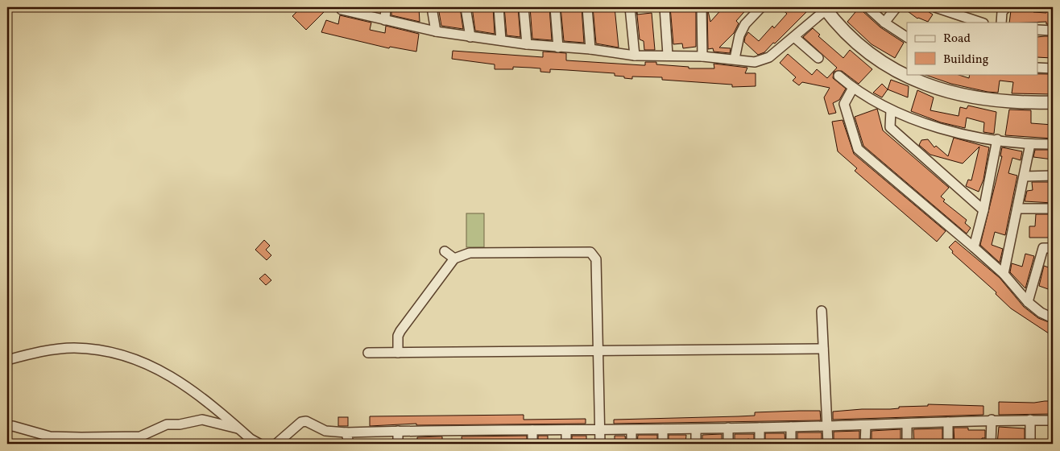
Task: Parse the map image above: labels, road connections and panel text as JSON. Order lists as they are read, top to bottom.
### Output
{
  "legend": ["Road", "Building"]
}
